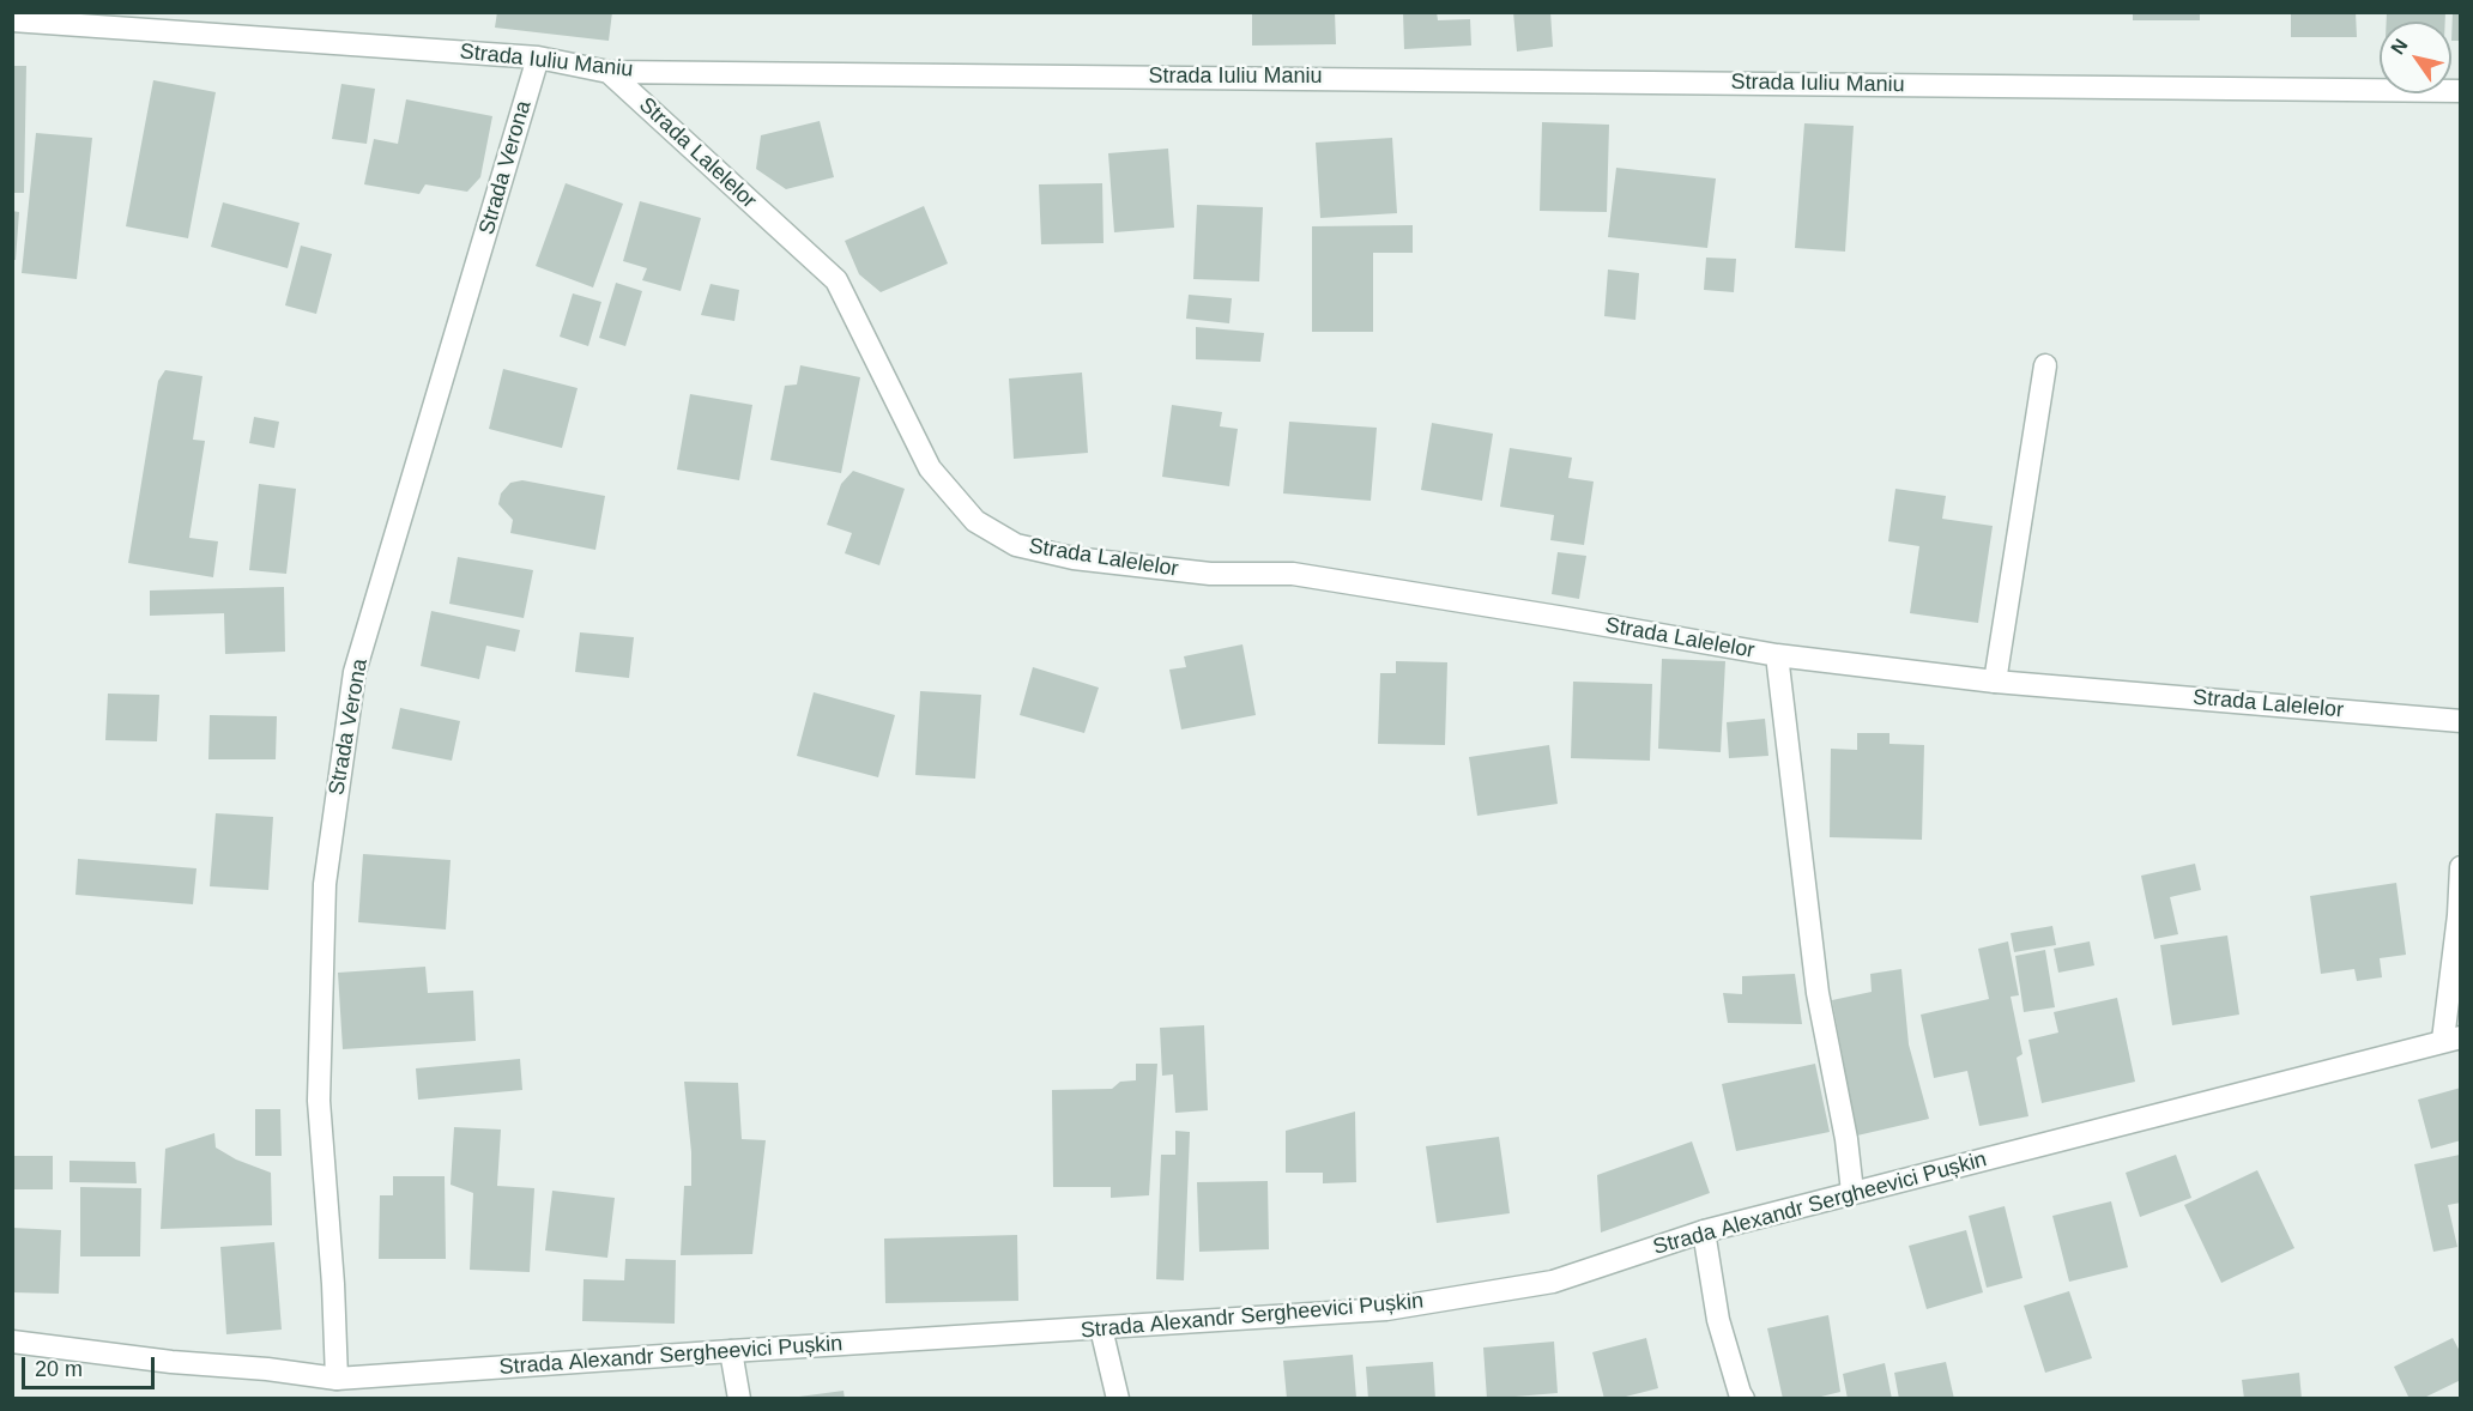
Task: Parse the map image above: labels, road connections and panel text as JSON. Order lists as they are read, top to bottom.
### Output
{
  "streets": {
    "street": [
      "Strada Iuliu Maniu",
      "Strada Lalelelor",
      "Strada Verona",
      "Strada Alexandr Sergheevici Pușkin"
    ]
  },
  "crossings": [
    ["Strada Iuliu Maniu", "Strada Lalelelor"],
    ["Strada Iuliu Maniu", "Strada Verona"],
    ["Strada Lalelelor", "Strada Alexandr Sergheevici Pușkin"],
    ["Strada Verona", "Strada Alexandr Sergheevici Pușkin"]
  ],
  "scale_bar": "20 m",
  "north": "top left"
}
